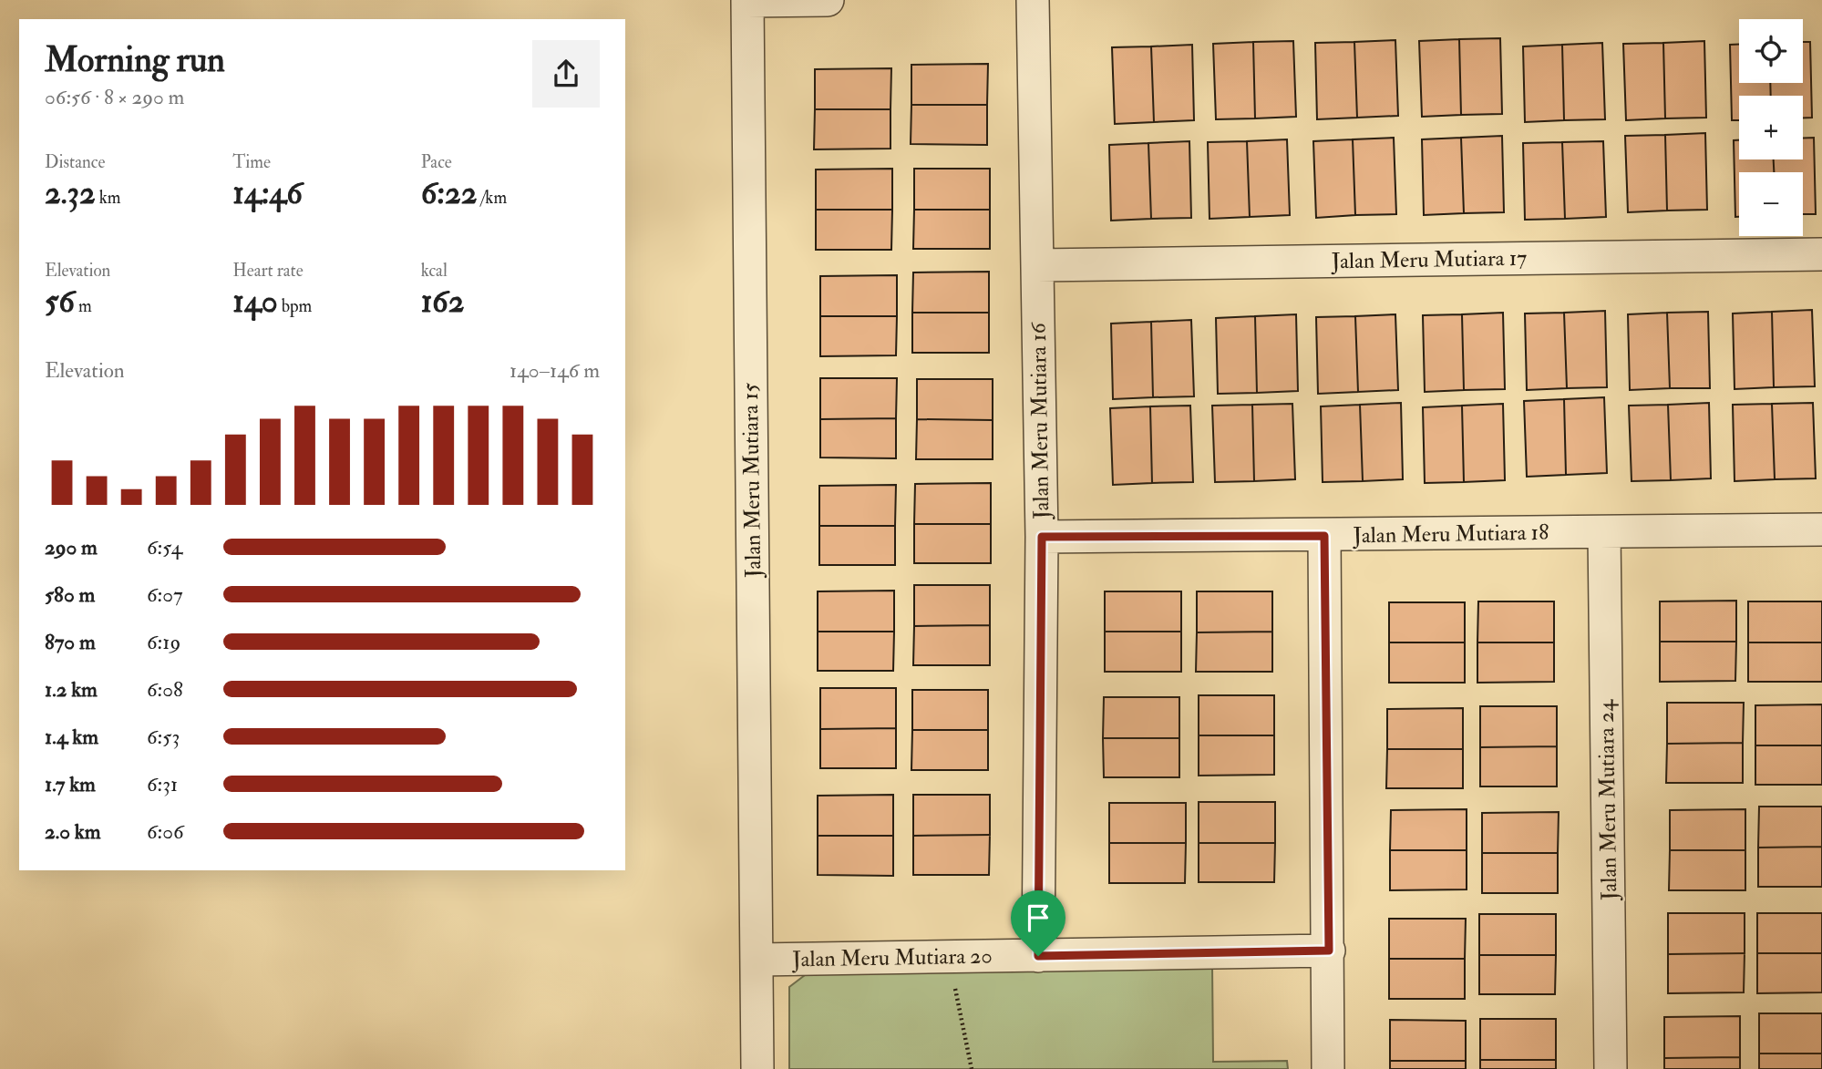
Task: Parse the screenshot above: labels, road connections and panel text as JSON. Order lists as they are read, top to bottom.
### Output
{
  "streets": {
    "street": [
      "Jalan Meru Mutiara 17",
      "Jalan Meru Mutiara 16",
      "Jalan Meru Mutiara 15",
      "Jalan Meru Mutiara 18",
      "Jalan Meru Mutiara 24",
      "Jalan Meru Mutiara 20"
    ]
  },
  "crossings": [
    ["Jalan Meru Mutiara 17", "Jalan Meru Mutiara 16"],
    ["Jalan Meru Mutiara 16", "Jalan Meru Mutiara 18"],
    ["Jalan Meru Mutiara 16", "Jalan Meru Mutiara 20"],
    ["Jalan Meru Mutiara 15", "Jalan Meru Mutiara 20"],
    ["Jalan Meru Mutiara 18", "Jalan Meru Mutiara 24"]
  ],
  "page": {
    "map_buttons": ["+", "−"],
    "heading": ["Morning run", "06:56 · 8 × 290 m"],
    "stats": [
      ["Distance", "2.32 km"],
      ["Time", "14:46"],
      ["Pace", "6:22 /km"],
      ["Elevation", "56 m"],
      ["Heart rate", "140 bpm"],
      ["kcal", "162"]
    ],
    "chart": ["Elevation", "140–146 m"],
    "list": [
      {
        "name": "290 m",
        "note": "6:54"
      },
      {
        "name": "580 m",
        "note": "6:07"
      },
      {
        "name": "870 m",
        "note": "6:19"
      },
      {
        "name": "1.2 km",
        "note": "6:08"
      },
      {
        "name": "1.4 km",
        "note": "6:53"
      },
      {
        "name": "1.7 km",
        "note": "6:31"
      },
      {
        "name": "2.0 km",
        "note": "6:06"
      }
    ]
  }
}
